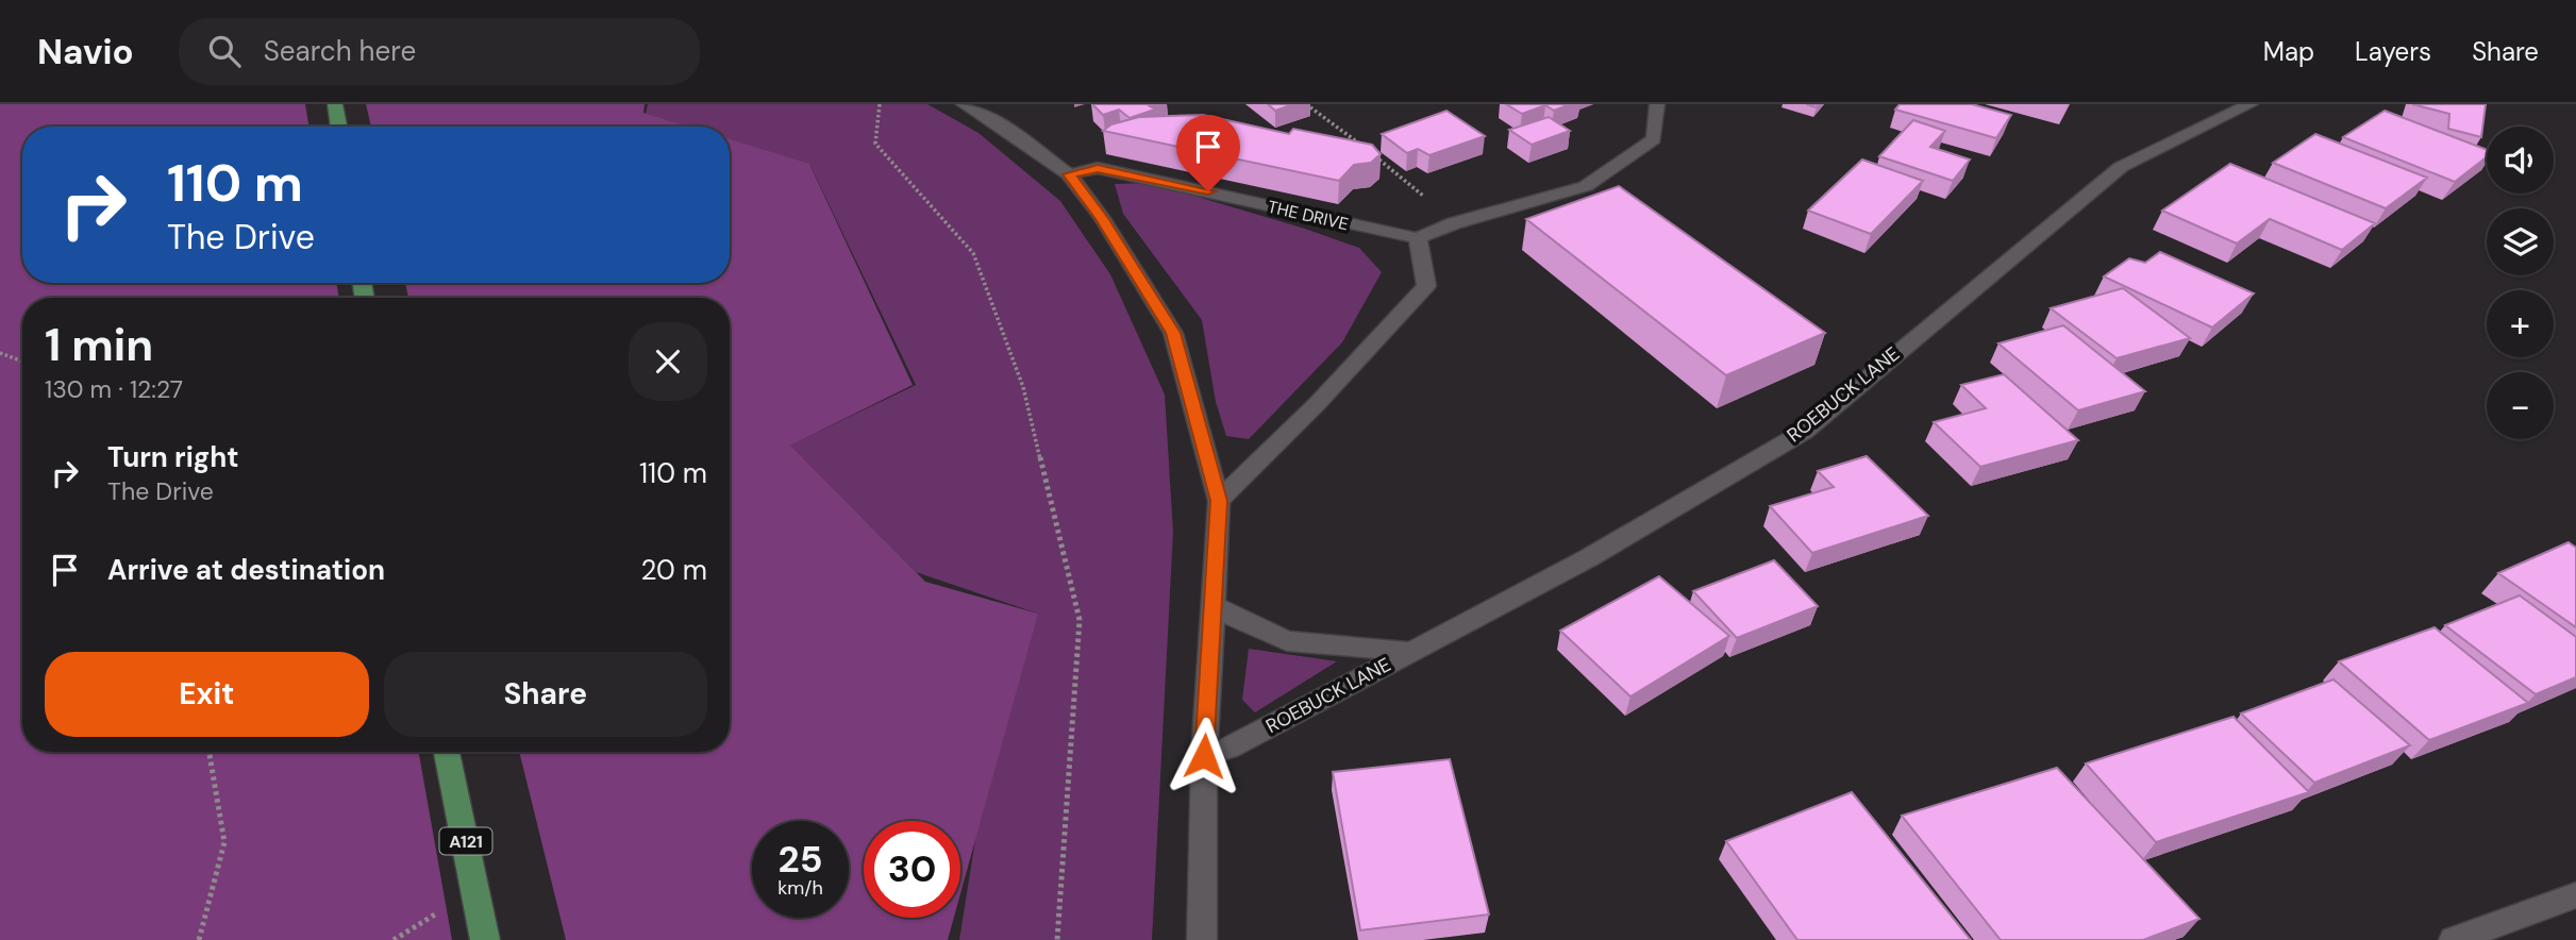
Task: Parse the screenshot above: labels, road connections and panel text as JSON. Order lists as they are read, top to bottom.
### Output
{
  "streets": {
    "main road": ["A121"],
    "street": ["THE DRIVE", "ROEBUCK LANE"]
  },
  "page": {
    "header": "Navio",
    "search": "Search here",
    "nav": ["Map", "Layers", "Share"],
    "map_buttons": ["+", "−"],
    "turn": ["110 m", "The Drive"],
    "heading": ["1 min", "130 m · 12:27"],
    "list": [
      {
        "name": "Turn right",
        "note": "The Drive",
        "value": "110 m"
      },
      {
        "name": "Arrive at destination",
        "value": "20 m"
      }
    ],
    "buttons": ["Exit", "Share"],
    "speed": "25 km/h",
    "limit": "30"
  }
}
